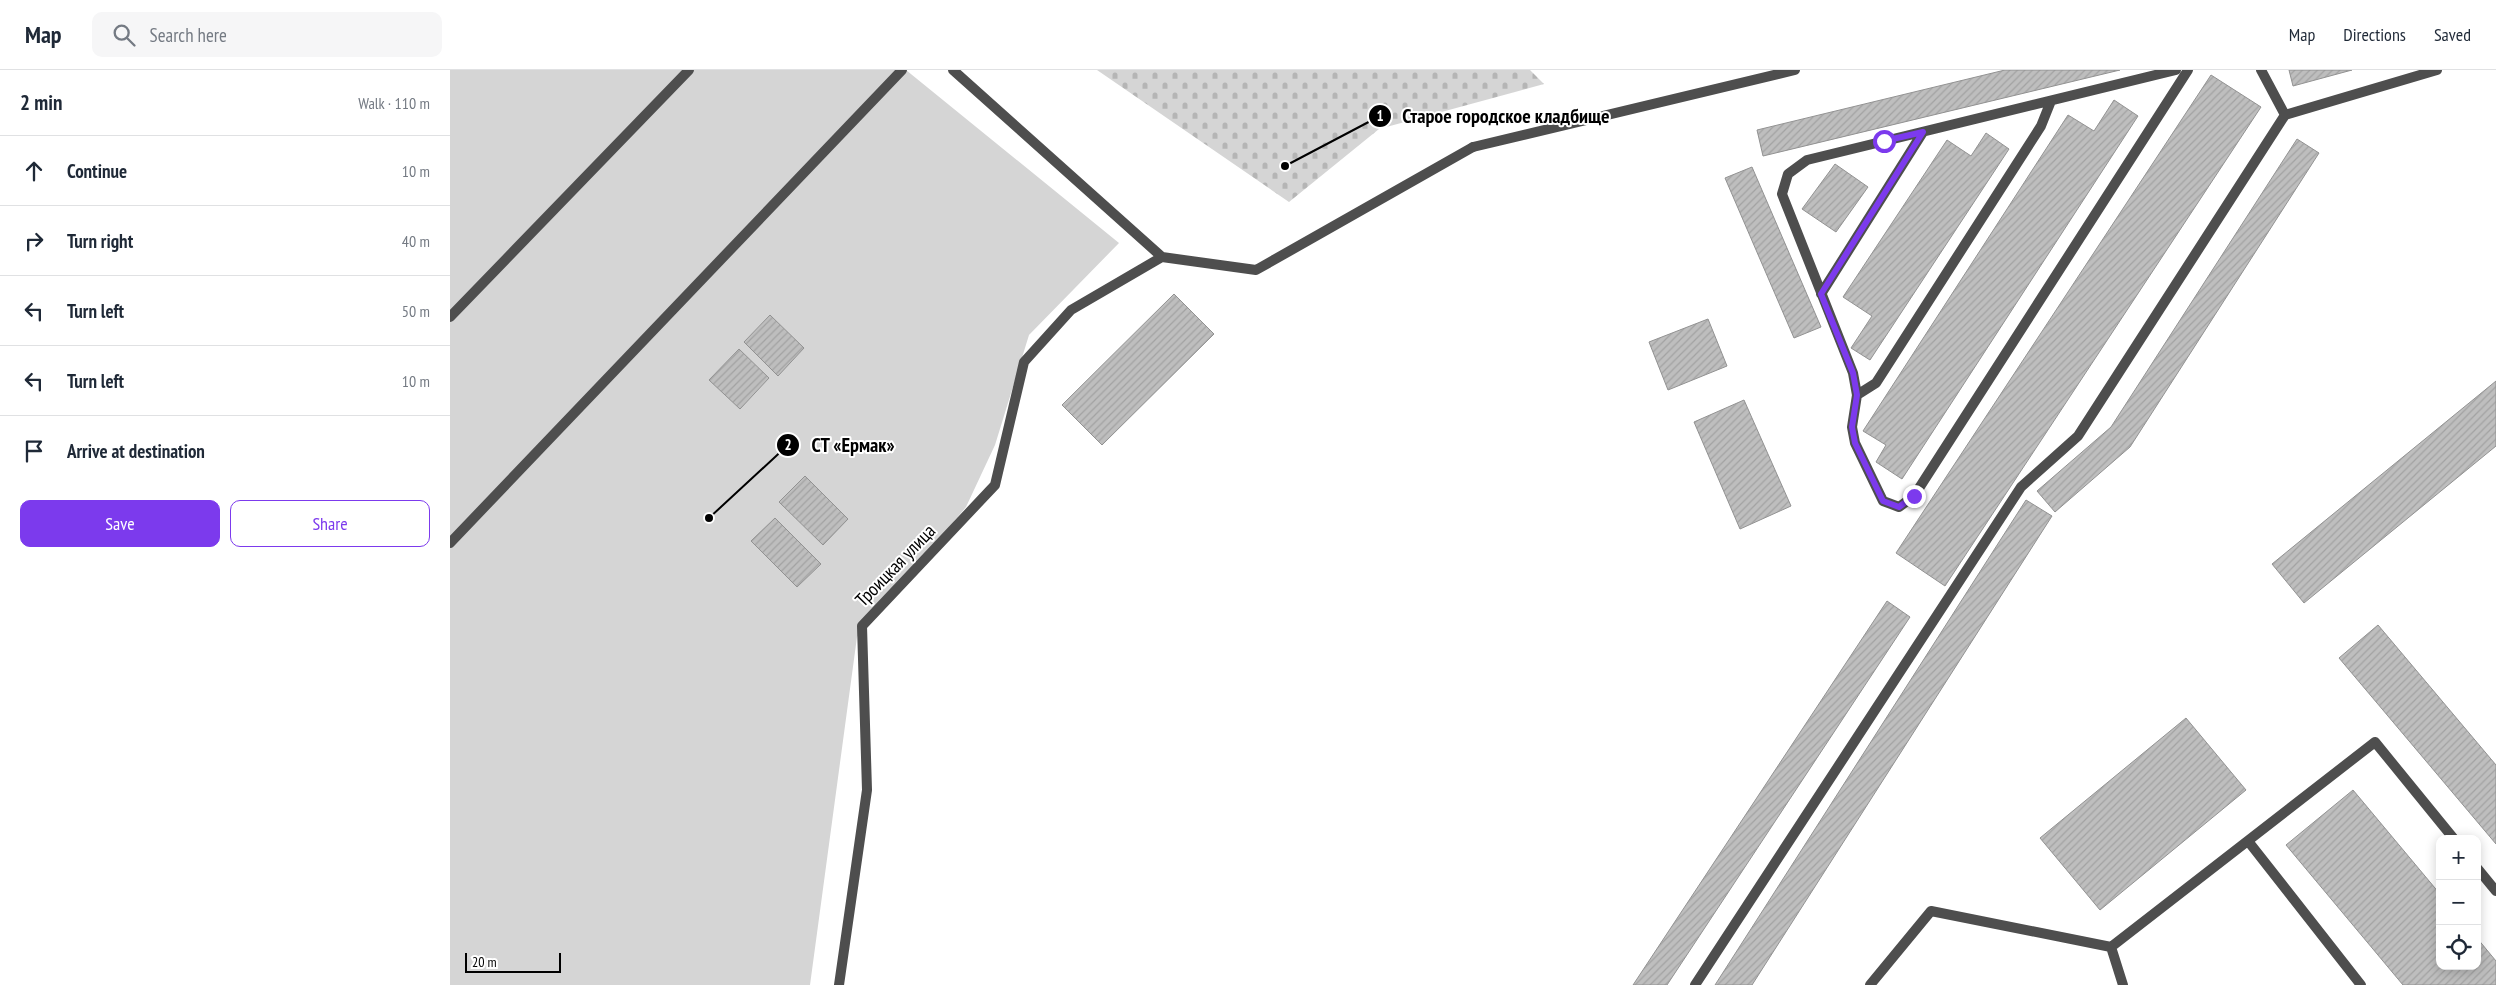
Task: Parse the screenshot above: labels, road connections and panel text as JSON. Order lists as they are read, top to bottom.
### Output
{
  "streets": {
    "street": ["Троицкая улица"]
  },
  "places": ["Старое городское кладбище", "СТ «Ермак»"],
  "scale_bar": "20 m",
  "page": {
    "header": "Map",
    "search": "Search here",
    "nav": ["Map", "Directions", "Saved"],
    "heading": ["2 min", "Walk · 110 m"],
    "list": [
      ["Continue", "10 m"],
      ["Turn right", "40 m"],
      ["Turn left", "50 m"],
      ["Turn left", "10 m"],
      "Arrive at destination"
    ],
    "buttons": ["Save", "Share"],
    "map_buttons": ["+", "−"],
    "scale": "20 m"
  }
}
